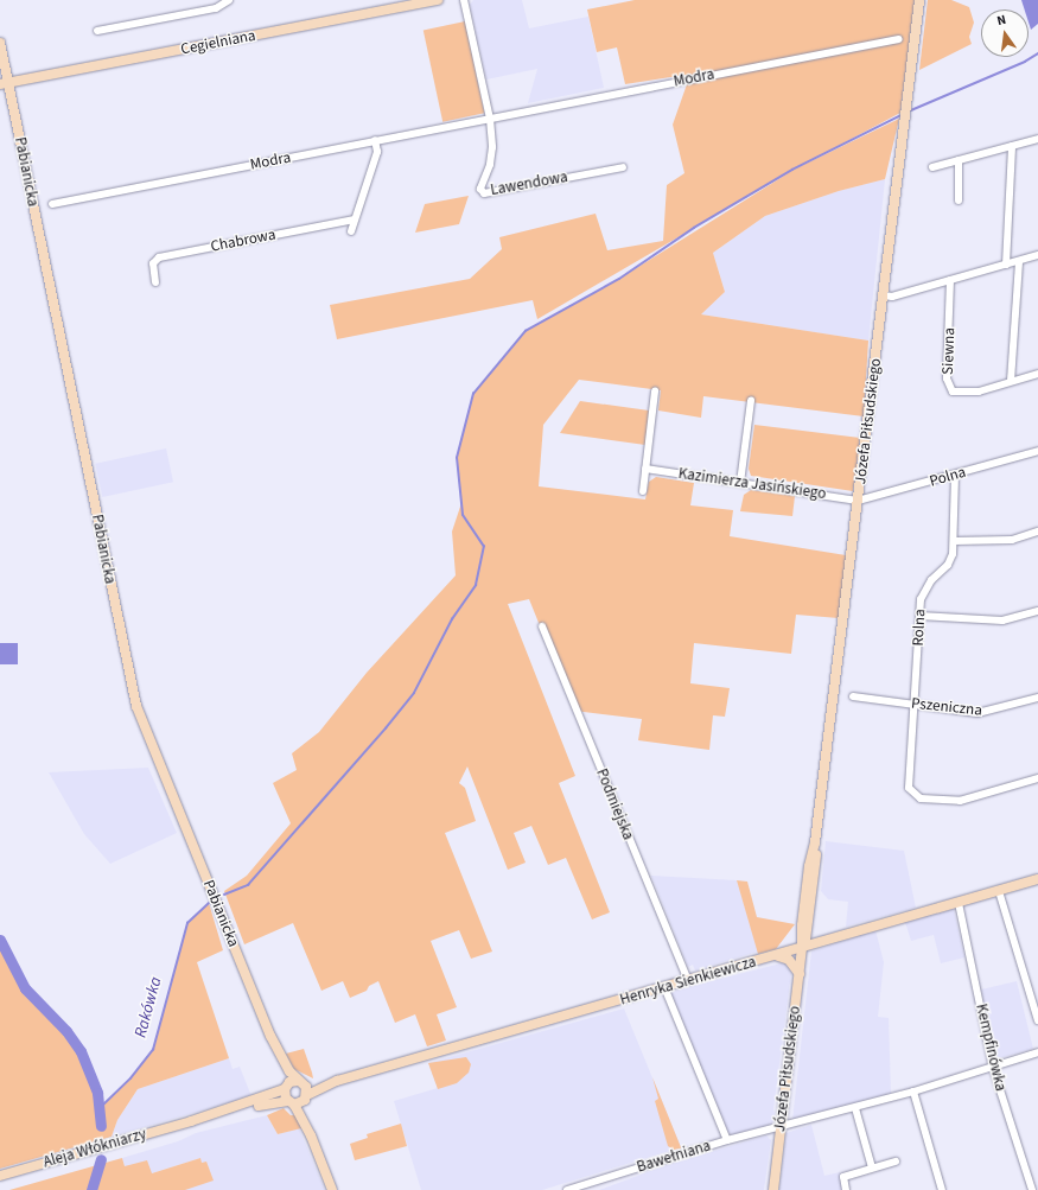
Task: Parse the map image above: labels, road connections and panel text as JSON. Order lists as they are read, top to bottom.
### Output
{
  "streets": {
    "main road": [
      "Cegielniana",
      "Pabianicka",
      "Józefa Piłsudskiego",
      "Henryka Sienkiewicza",
      "Aleja Włókniarzy"
    ],
    "street": [
      "Modra",
      "Lawendowa",
      "Chabrowa",
      "Siewna",
      "Polna",
      "Kazimierza Jasińskiego",
      "Rolna",
      "Pszeniczna",
      "Podmiejska",
      "Kempfinówka",
      "Bawełniana"
    ]
  },
  "crossings": [
    ["Cegielniana", "Pabianicka"],
    ["Modra", "Lawendowa"],
    ["Pabianicka", "Henryka Sienkiewicza"],
    ["Pabianicka", "Aleja Włókniarzy"],
    ["Józefa Piłsudskiego", "Polna"],
    ["Józefa Piłsudskiego", "Kazimierza Jasińskiego"],
    ["Józefa Piłsudskiego", "Henryka Sienkiewicza"],
    ["Józefa Piłsudskiego", "Bawełniana"],
    ["Polna", "Kazimierza Jasińskiego"],
    ["Polna", "Rolna"],
    ["Rolna", "Pszeniczna"],
    ["Podmiejska", "Henryka Sienkiewicza"],
    ["Henryka Sienkiewicza", "Kempfinówka"],
    ["Henryka Sienkiewicza", "Aleja Włókniarzy"],
    ["Kempfinówka", "Bawełniana"]
  ],
  "water": ["Rakówka"],
  "north": "top"
}
